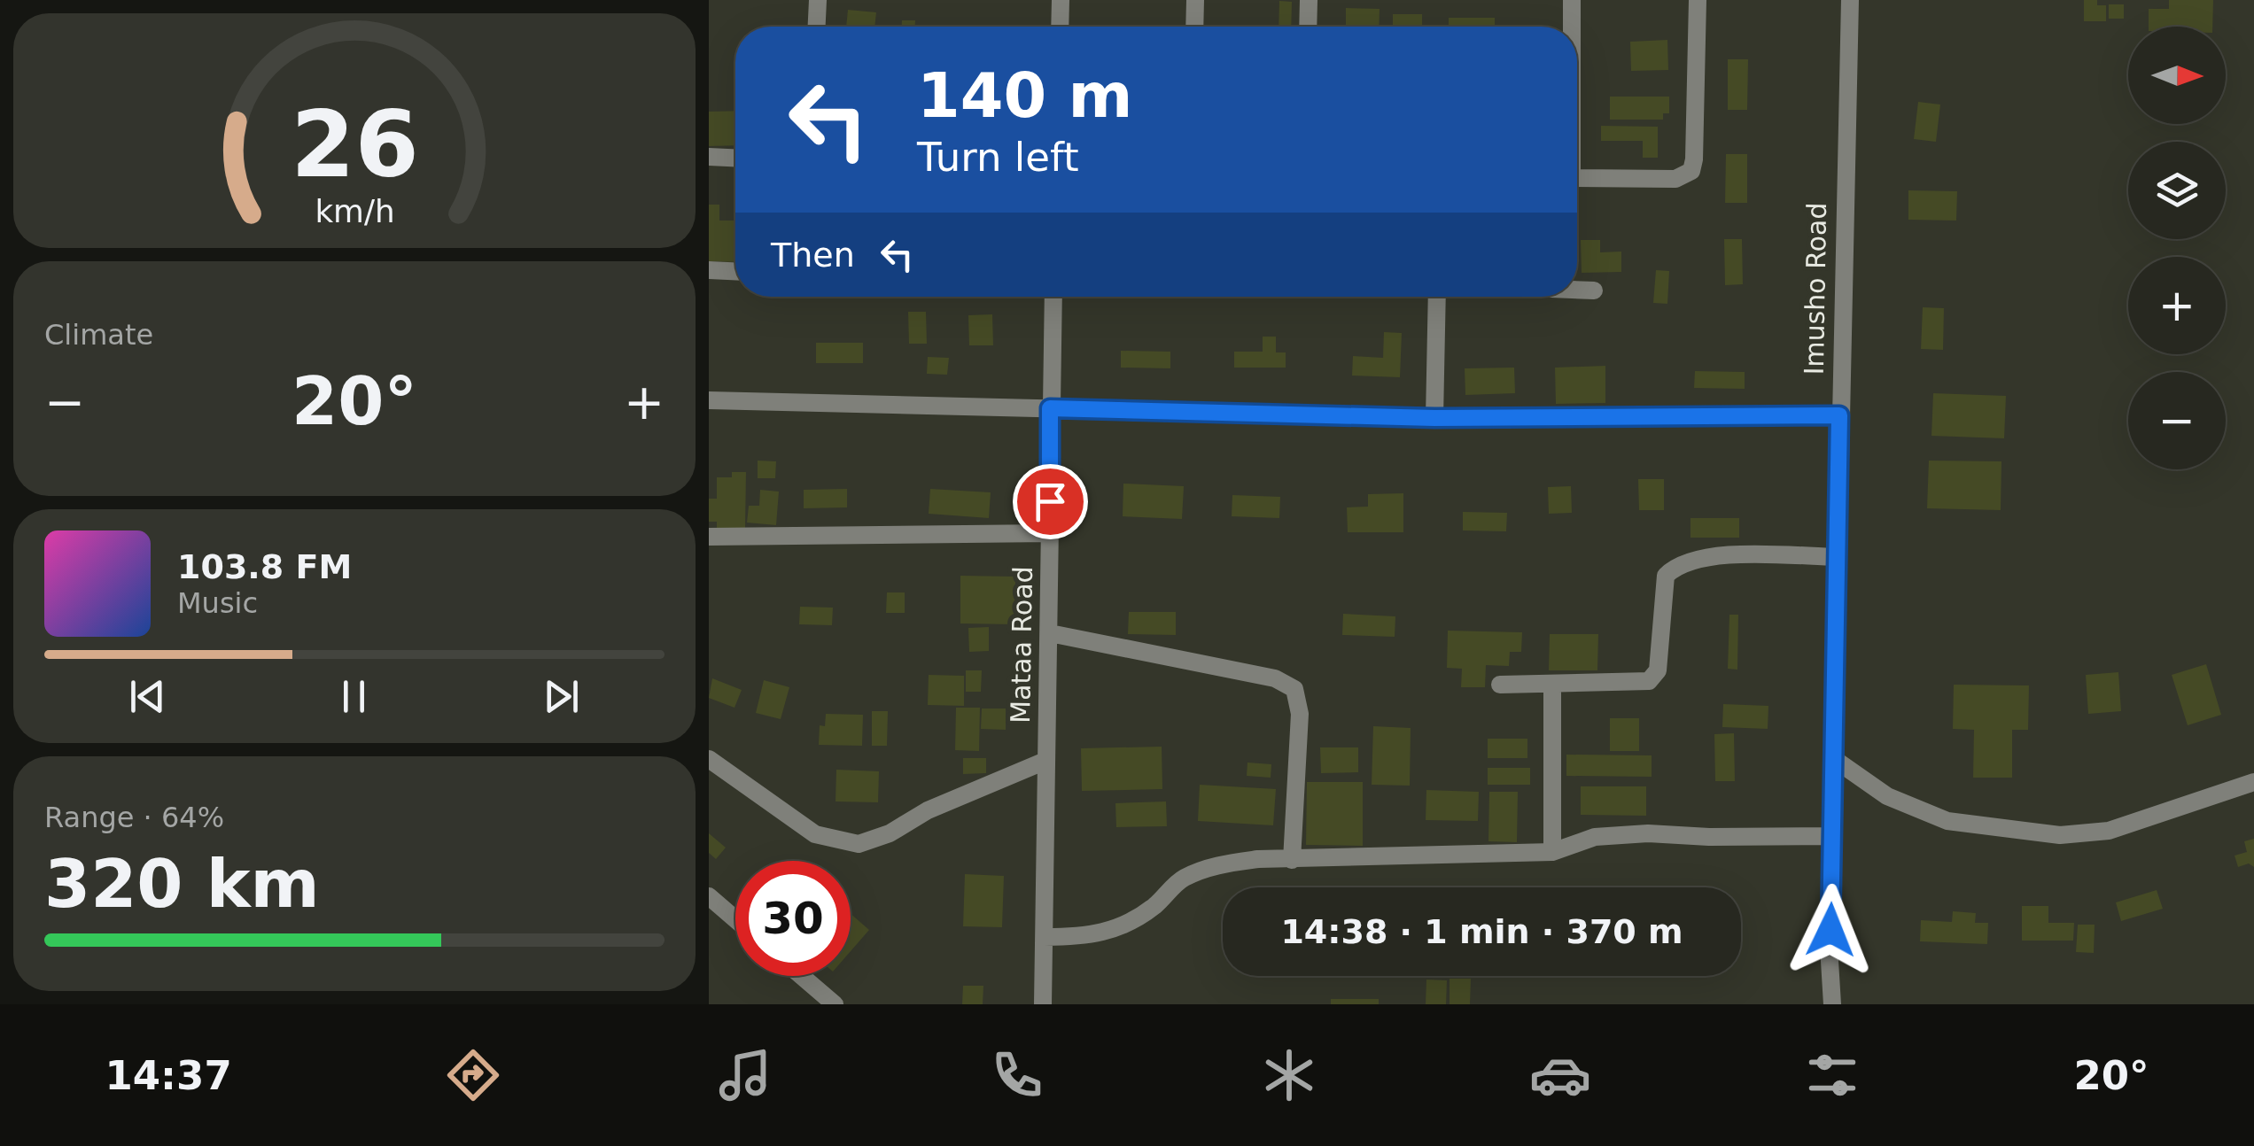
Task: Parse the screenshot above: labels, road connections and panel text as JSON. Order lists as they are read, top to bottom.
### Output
{
  "streets": {
    "street": ["Imusho Road", "Mataa Road"]
  },
  "north": "right",
  "page": {
    "map_buttons": ["+", "−"],
    "turn": ["140 m", "Turn left"],
    "then": "Then",
    "tile": [
      "Climate",
      ["Range · 64%", "320 km"]
    ],
    "heat": ["−", "20°", "+"],
    "song": ["103.8 FM", "Music"],
    "limit": "30",
    "trip": "14:38 · 1 min · 370 m",
    "tabs": ["14:37", "20°"],
    "gauge": ["26", "km/h"]
  }
}
